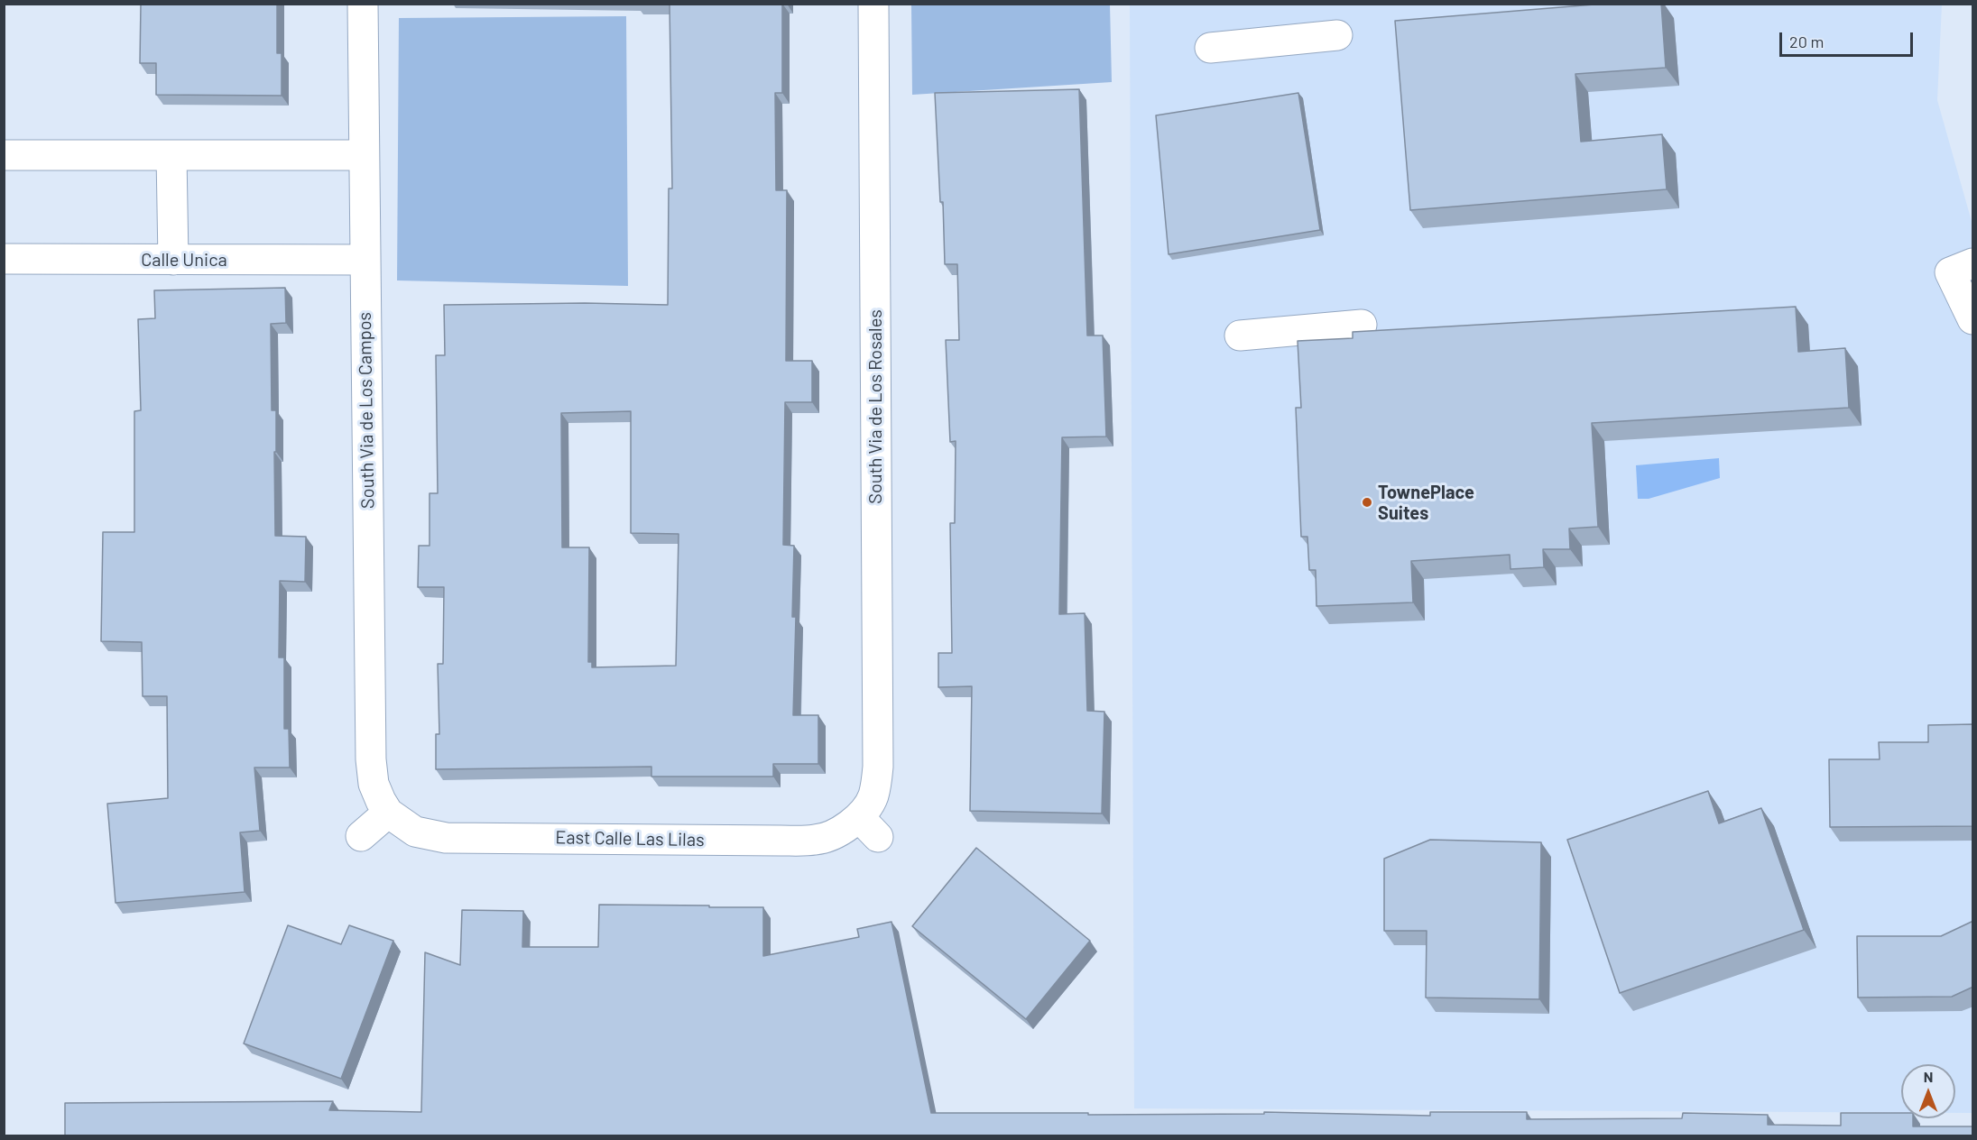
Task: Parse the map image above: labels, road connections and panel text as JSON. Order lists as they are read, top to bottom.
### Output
{
  "streets": {
    "street": [
      "Calle Unica",
      "South Via de Los Rosales",
      "South Via de Los Campos",
      "East Calle Las Lilas"
    ]
  },
  "crossings": [
    ["Calle Unica", "South Via de Los Campos"],
    ["South Via de Los Rosales", "East Calle Las Lilas"],
    ["South Via de Los Campos", "East Calle Las Lilas"]
  ],
  "places": ["TownePlace Suites"],
  "scale_bar": "20 m",
  "north": "top"
}
